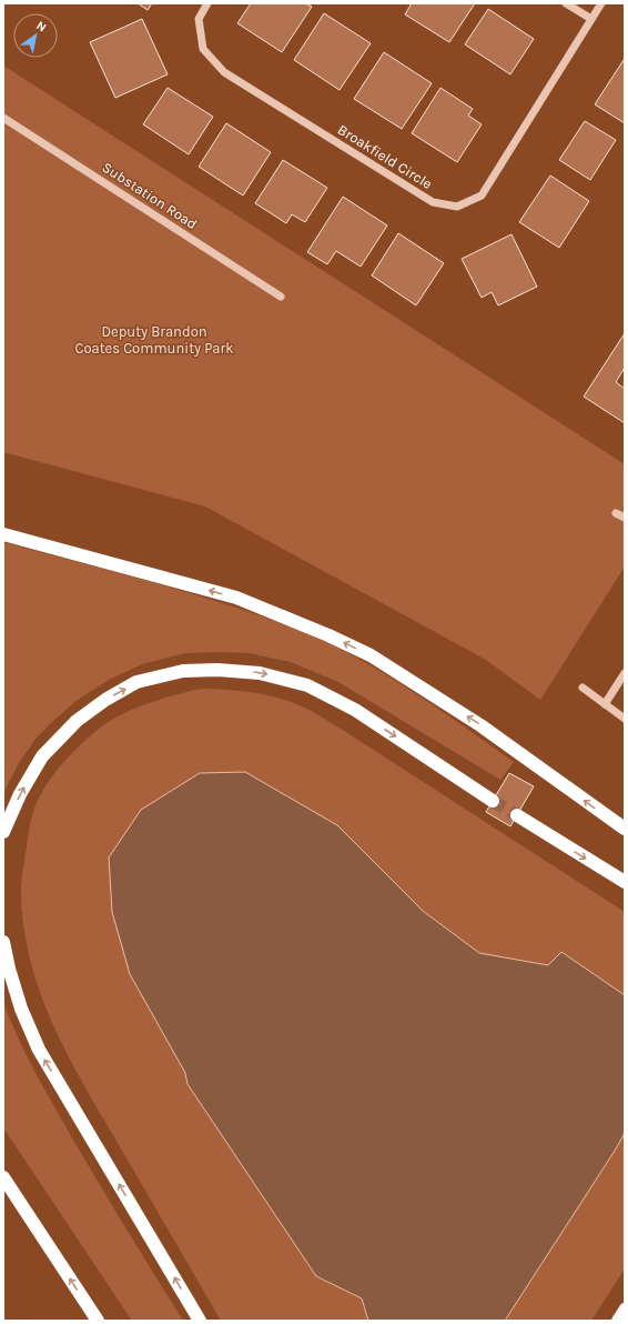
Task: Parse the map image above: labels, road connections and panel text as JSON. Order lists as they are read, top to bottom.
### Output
{
  "streets": {
    "street": ["Broakfield Circle", "Substation Road"]
  },
  "parks": ["Deputy Brandon Coates Community Park"],
  "north": "top right"
}
